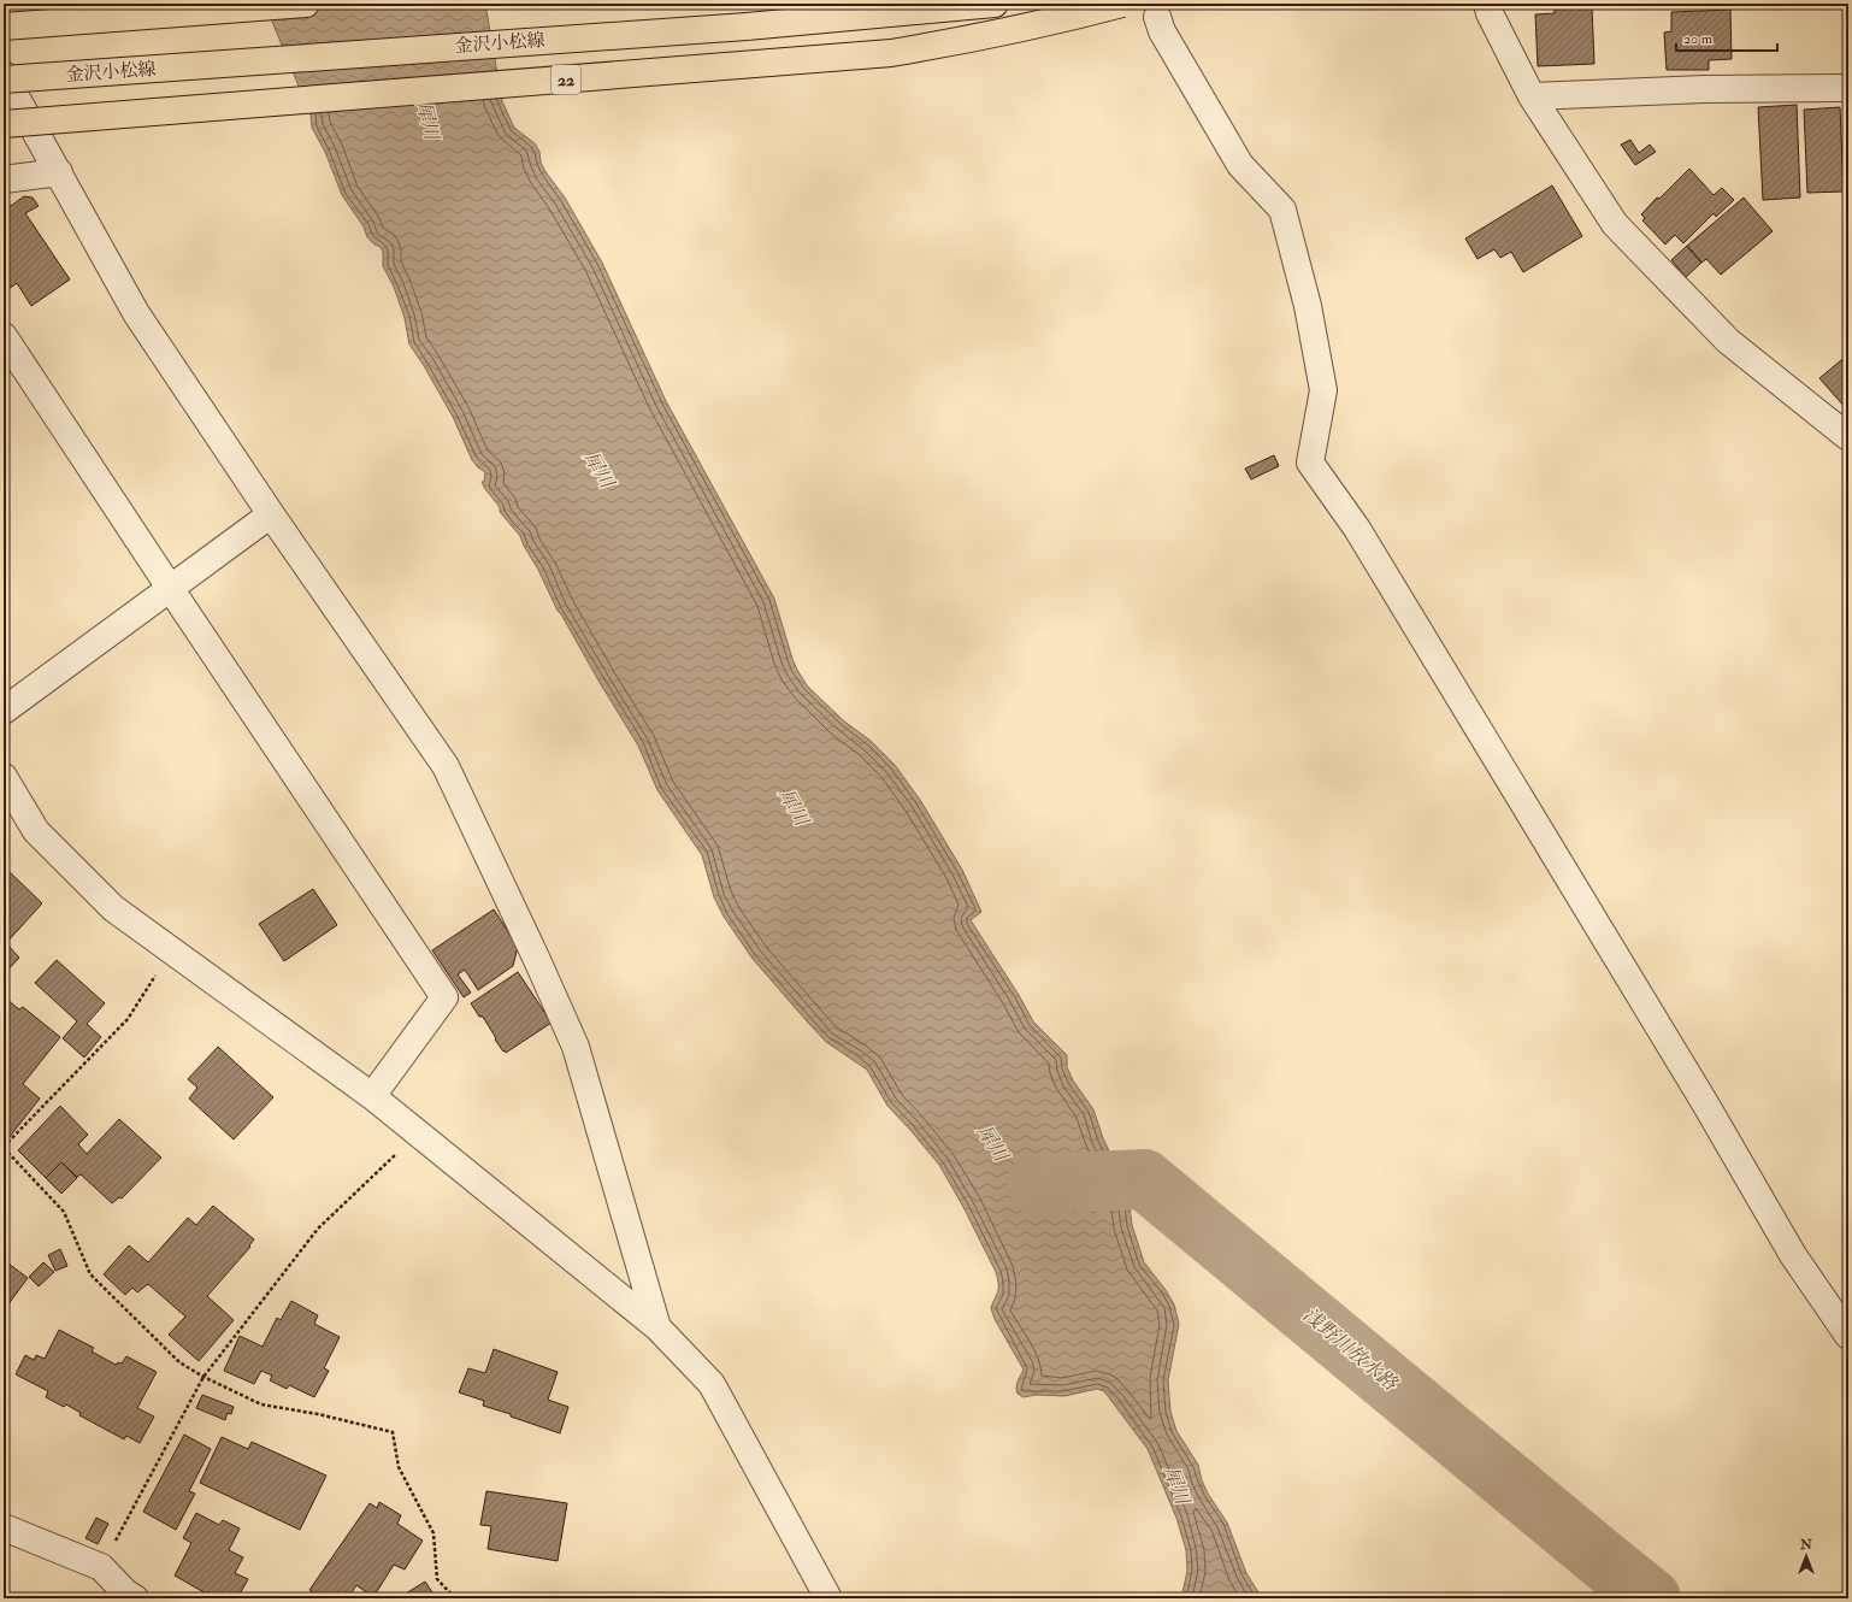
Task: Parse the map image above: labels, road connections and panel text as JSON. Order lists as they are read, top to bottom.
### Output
{
  "streets": {
    "main road": ["金沢小松線", "22"]
  },
  "water": ["犀川", "浅野川放水路"],
  "scale_bar": "20 m",
  "north": "top"
}
